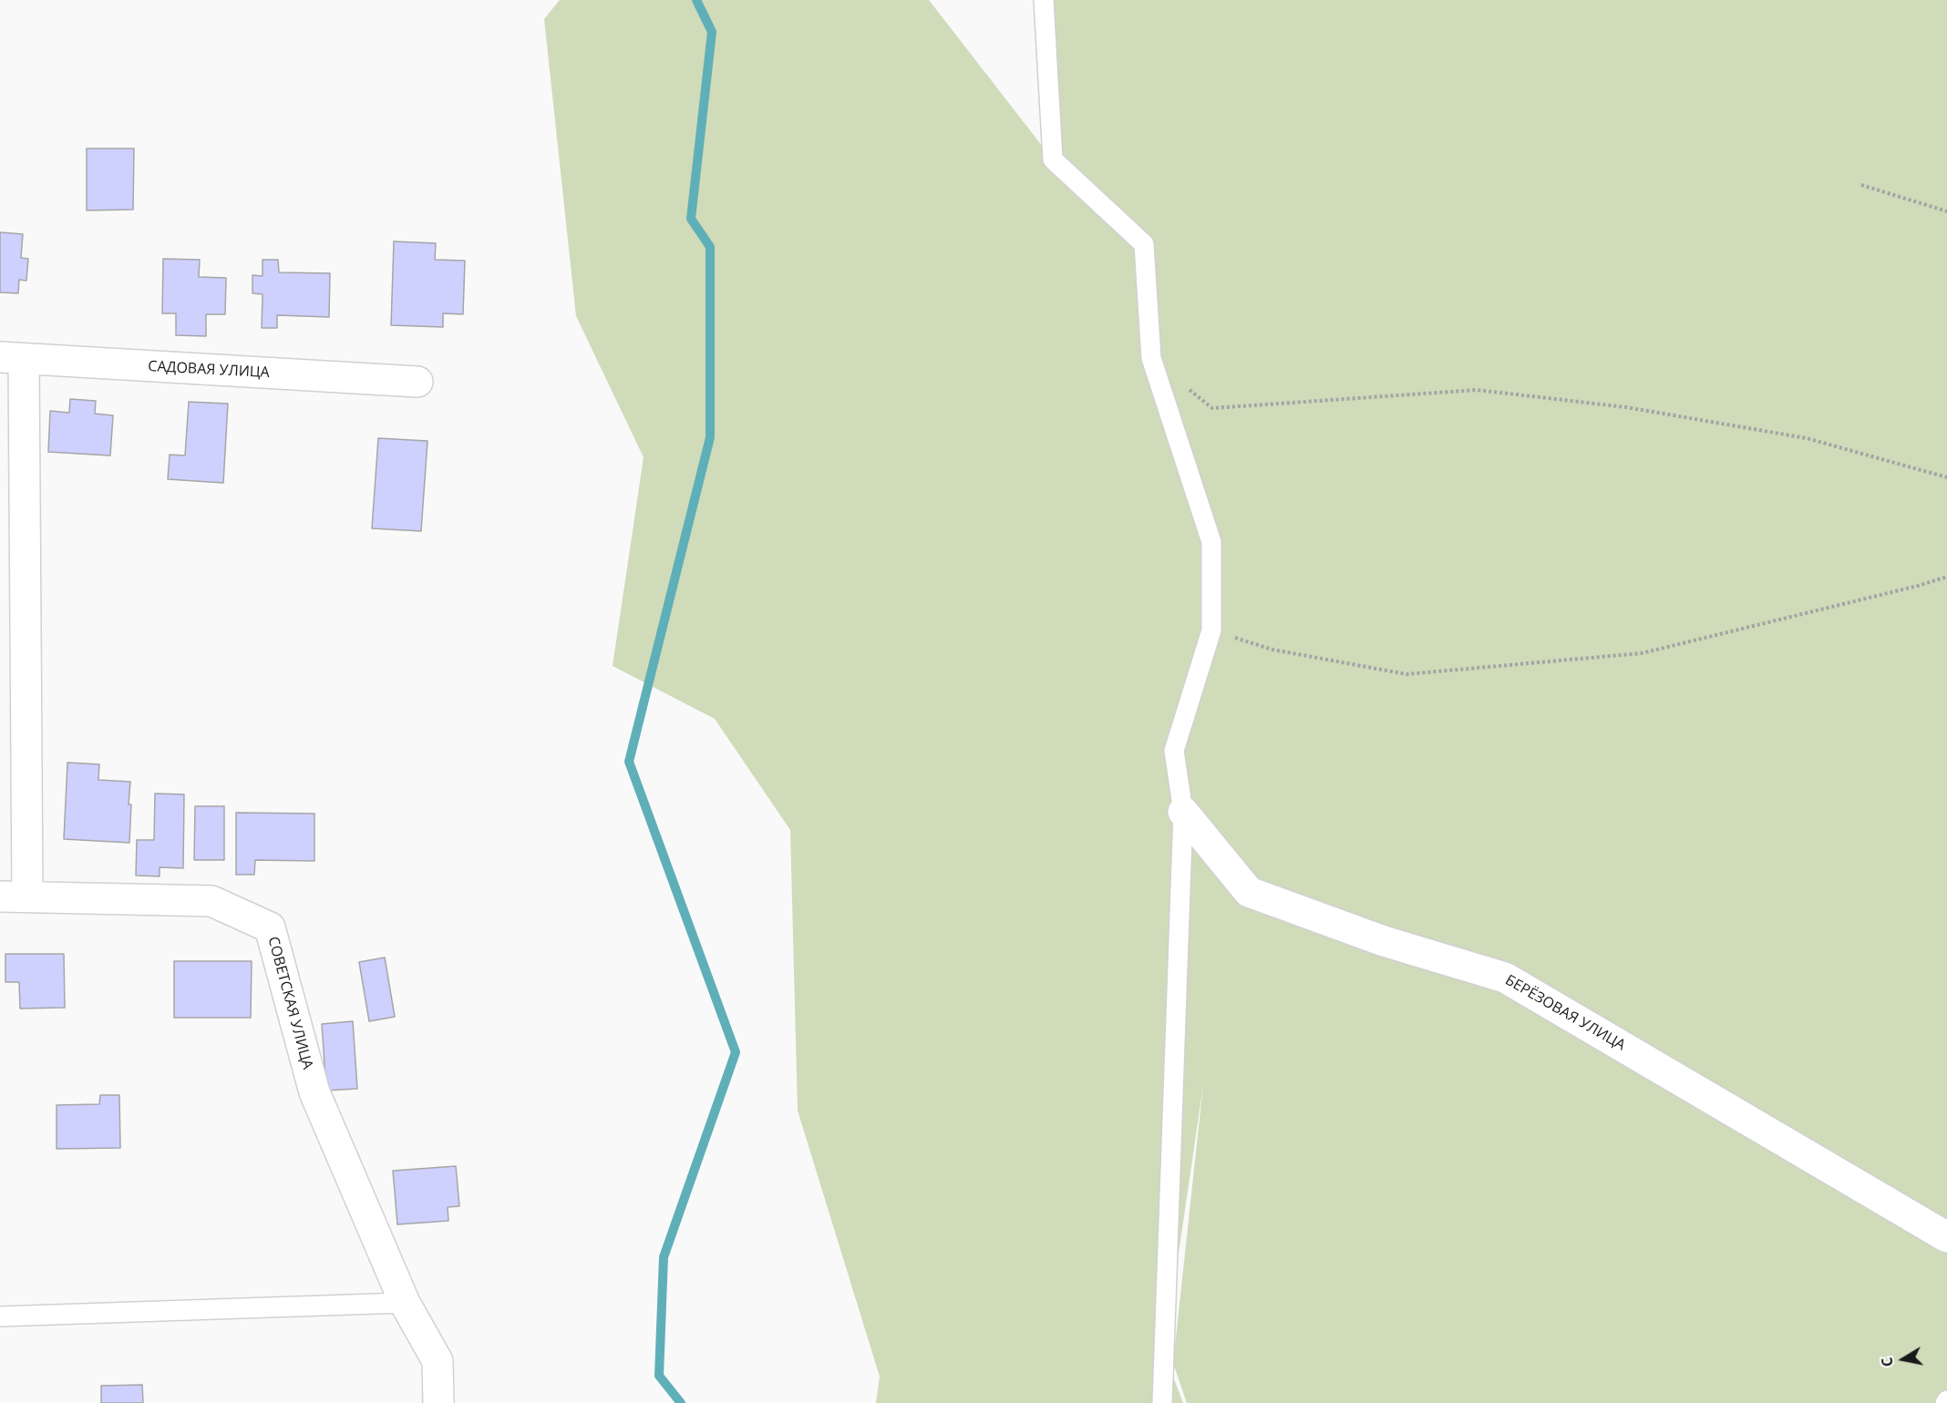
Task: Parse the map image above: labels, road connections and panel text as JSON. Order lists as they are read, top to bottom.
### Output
{
  "streets": {
    "street": ["САДОВАЯ УЛИЦА", "СОВЕТСКАЯ УЛИЦА", "БЕРЁЗОВАЯ УЛИЦА"]
  },
  "north": "left"
}
